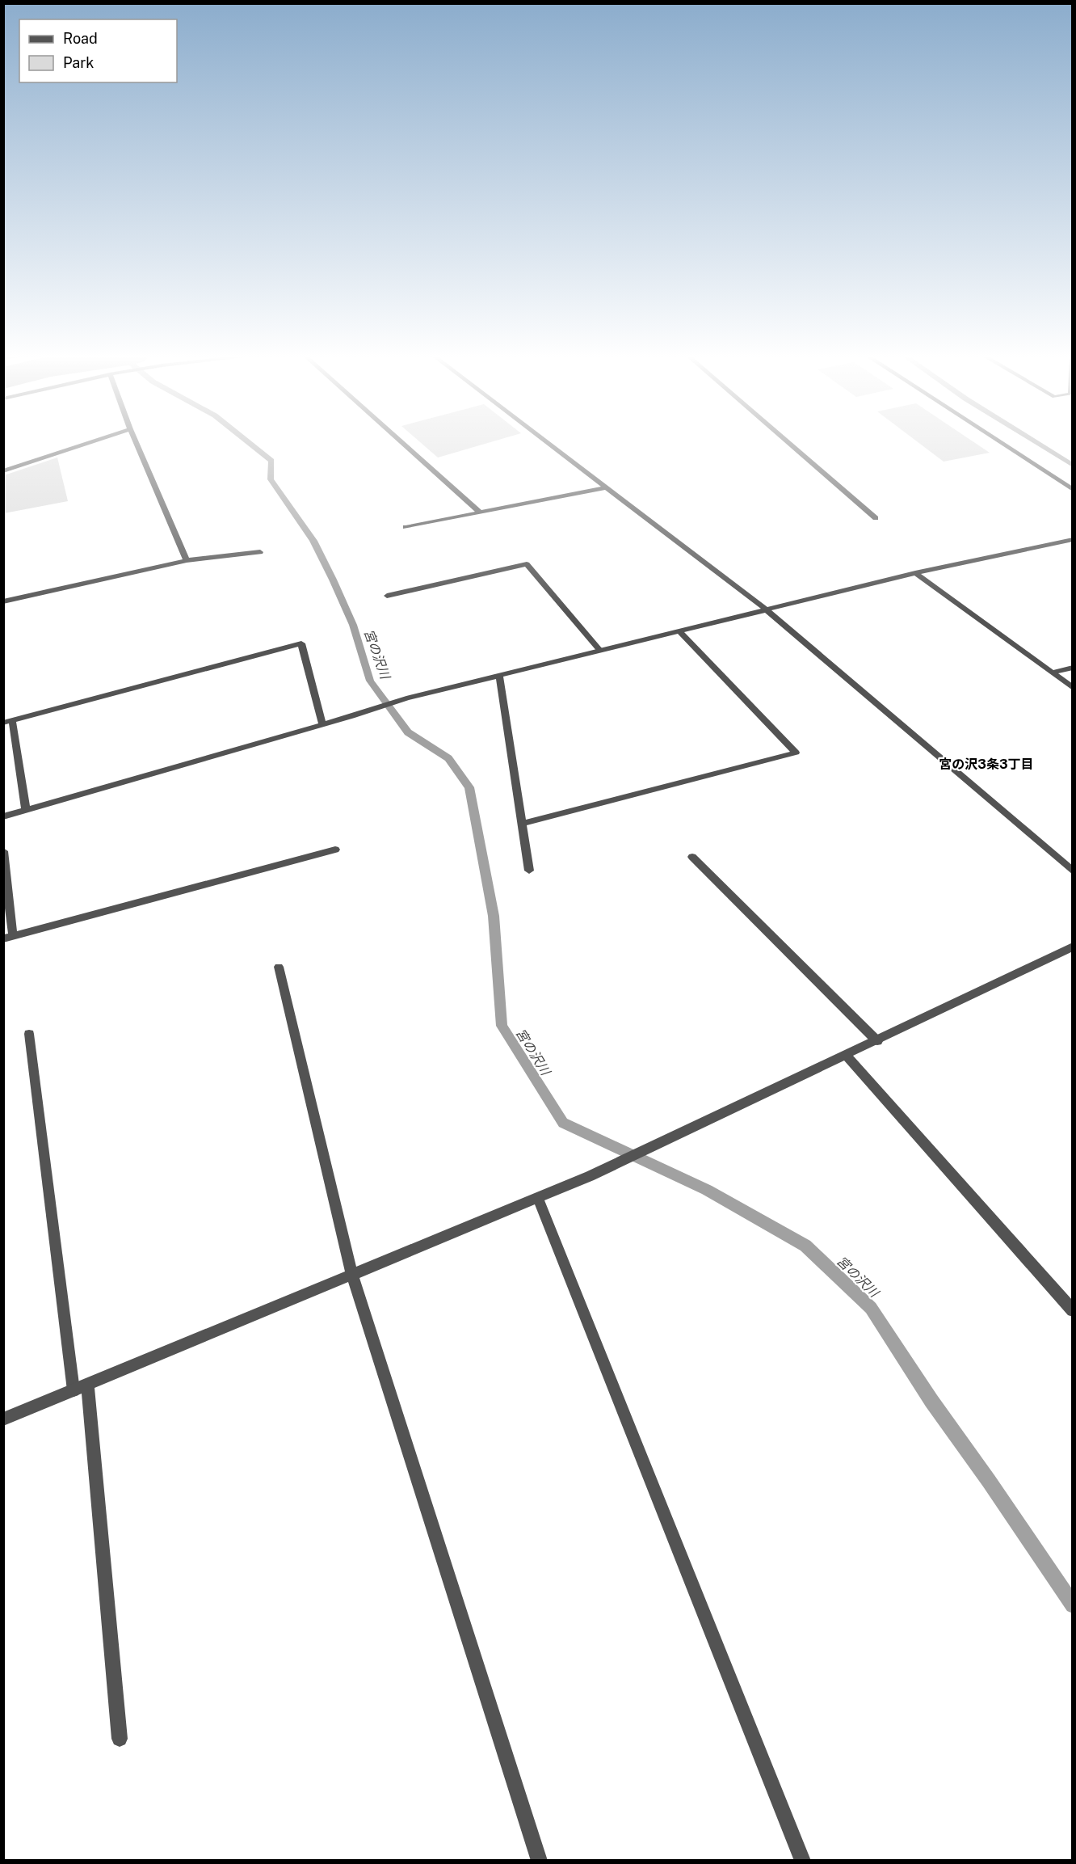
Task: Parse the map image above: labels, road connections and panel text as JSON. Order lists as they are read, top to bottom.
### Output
{
  "districts": ["宮の沢3条3丁目"],
  "water": ["宮の沢川"],
  "legend": ["Road", "Park"]
}
